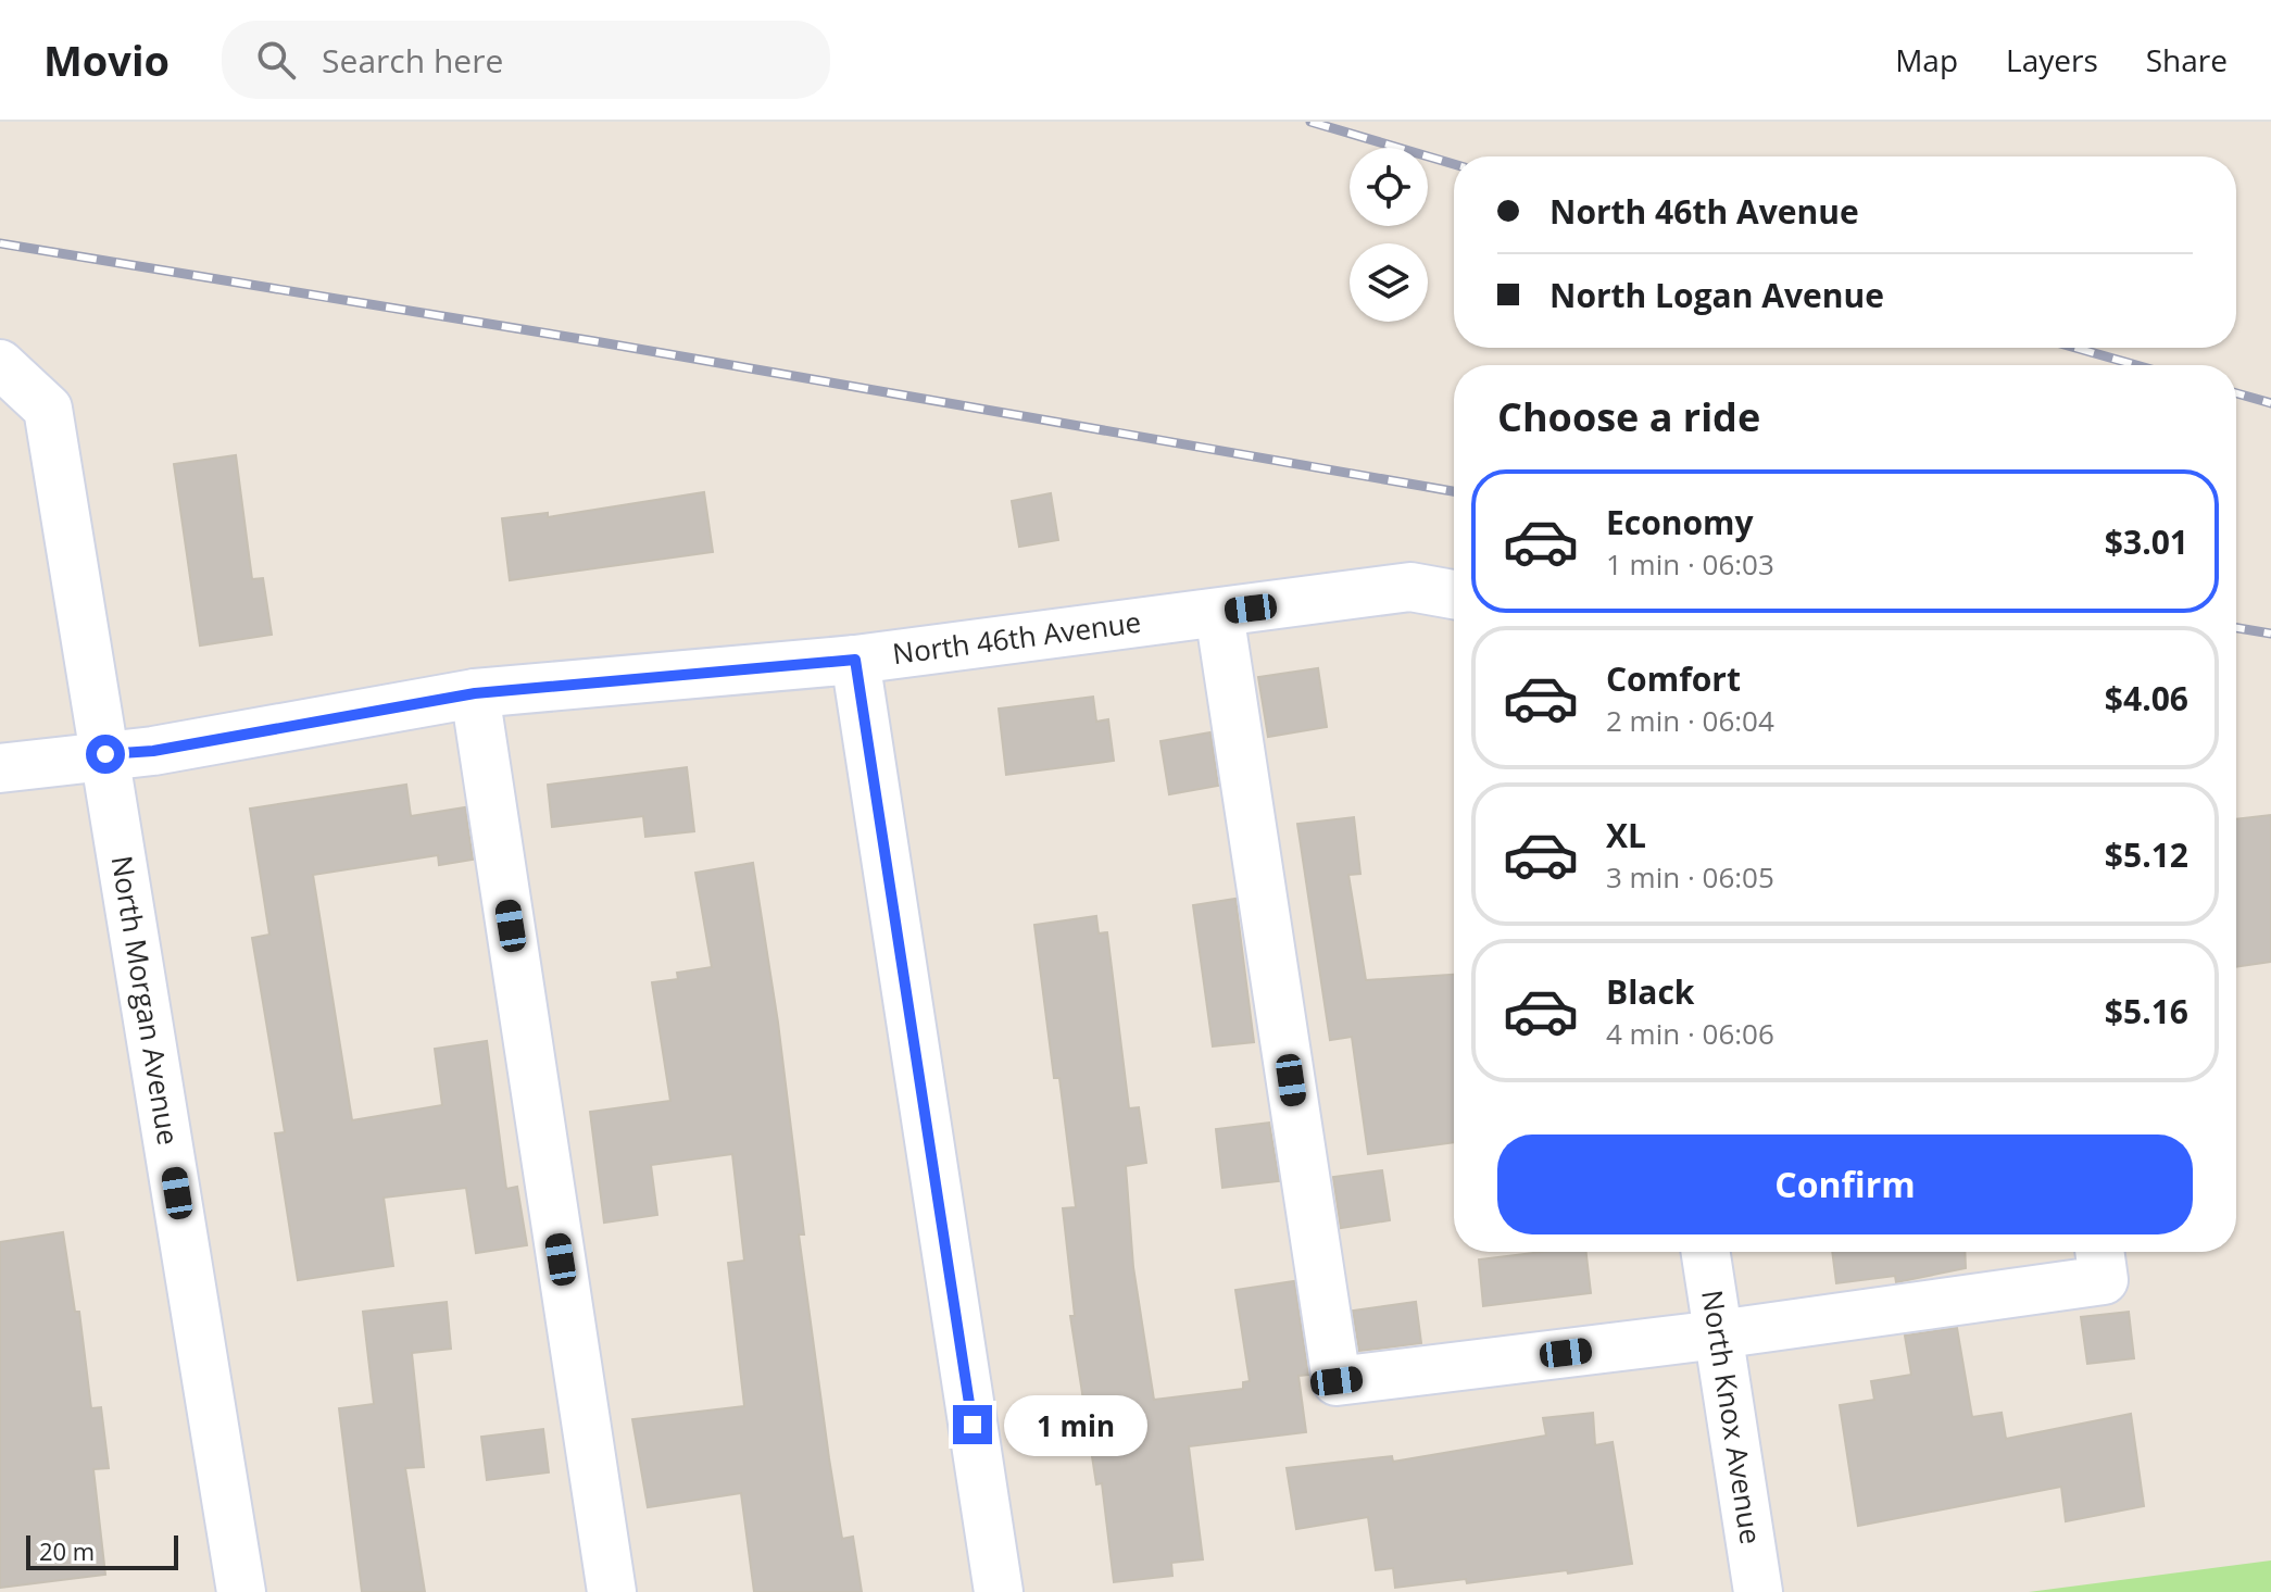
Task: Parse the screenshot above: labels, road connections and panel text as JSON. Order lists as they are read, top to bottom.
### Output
{
  "streets": {
    "street": ["North 46th Avenue", "North Morgan Avenue", "North Knox Avenue"]
  },
  "crossings": [
    ["North 46th Avenue", "North Morgan Avenue"]
  ],
  "scale_bar": "20 m",
  "page": {
    "header": "Movio",
    "search": "Search here",
    "nav": ["Map", "Layers", "Share"],
    "banner": ["North 46th Avenue", "North Logan Avenue"],
    "heading": "Choose a ride",
    "list": [
      {
        "name": "Economy",
        "note": "1 min · 06:03",
        "value": "$3.01"
      },
      {
        "name": "Comfort",
        "note": "2 min · 06:04",
        "value": "$4.06"
      },
      {
        "name": "XL",
        "note": "3 min · 06:05",
        "value": "$5.12"
      },
      {
        "name": "Black",
        "note": "4 min · 06:06",
        "value": "$5.16"
      }
    ],
    "buttons": "Confirm",
    "bubble": "1 min",
    "scale": "20 m"
  }
}
